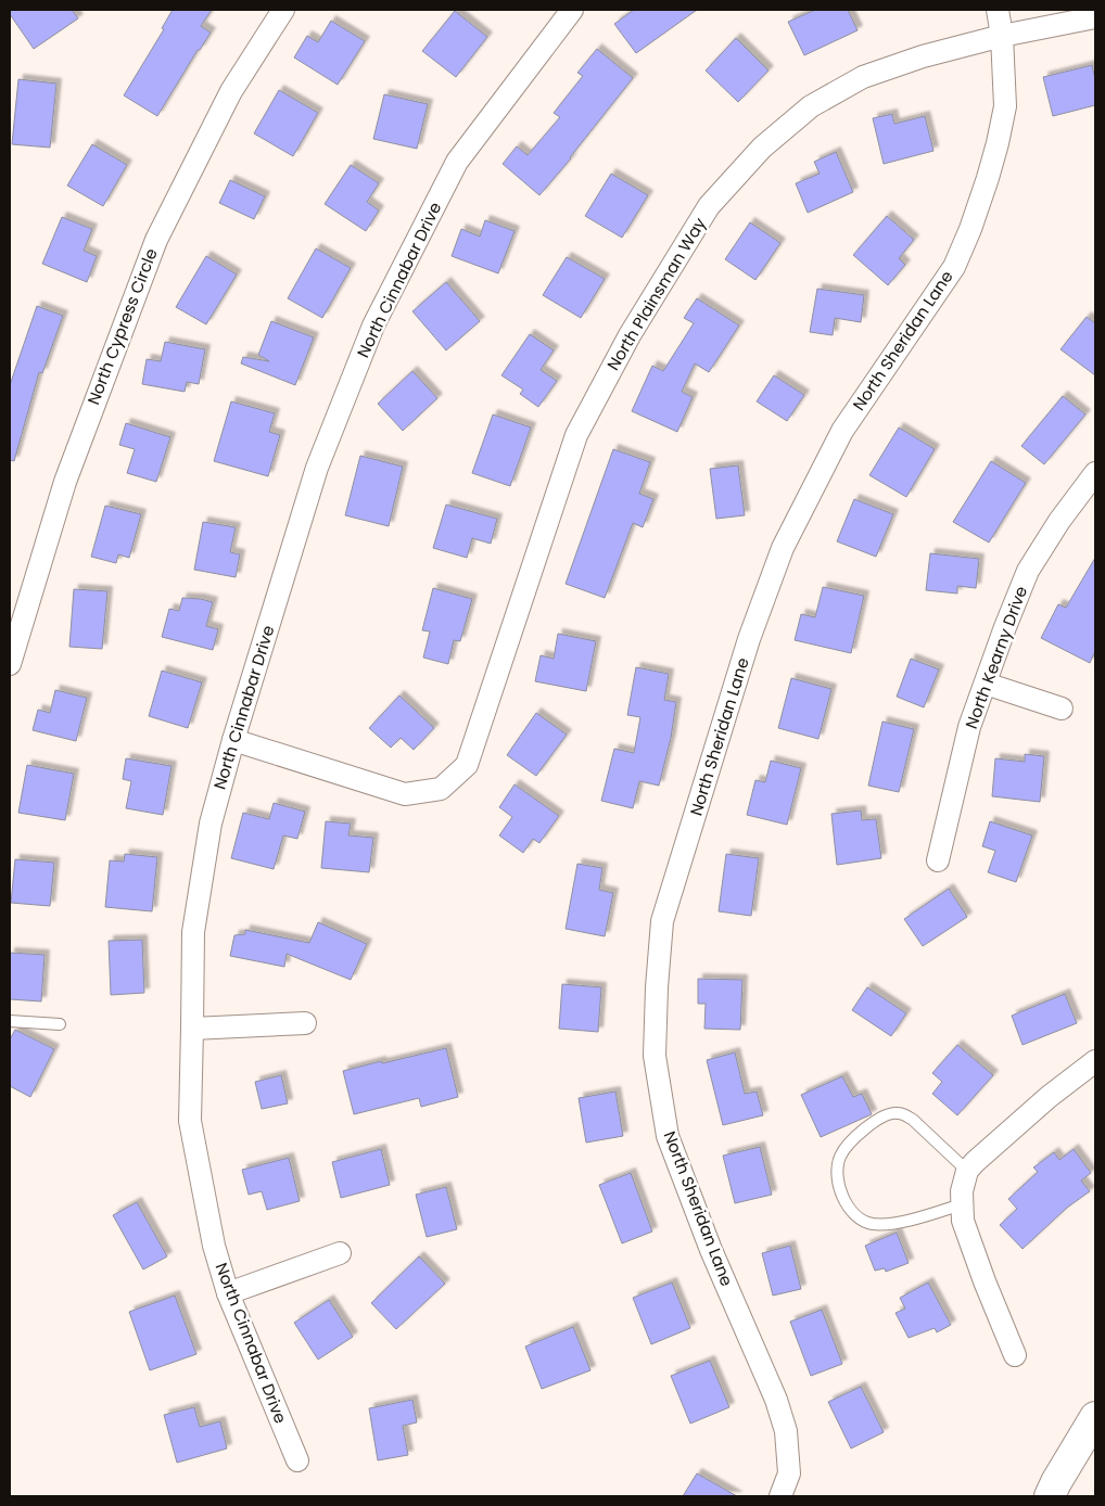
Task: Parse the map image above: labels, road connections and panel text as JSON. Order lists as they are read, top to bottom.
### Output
{
  "streets": {
    "street": [
      "North Cinnabar Drive",
      "North Plainsman Way",
      "North Cypress Circle",
      "North Sheridan Lane",
      "North Kearny Drive"
    ]
  },
  "crossings": [
    ["North Cinnabar Drive", "North Plainsman Way"],
    ["North Plainsman Way", "North Sheridan Lane"]
  ]
}
